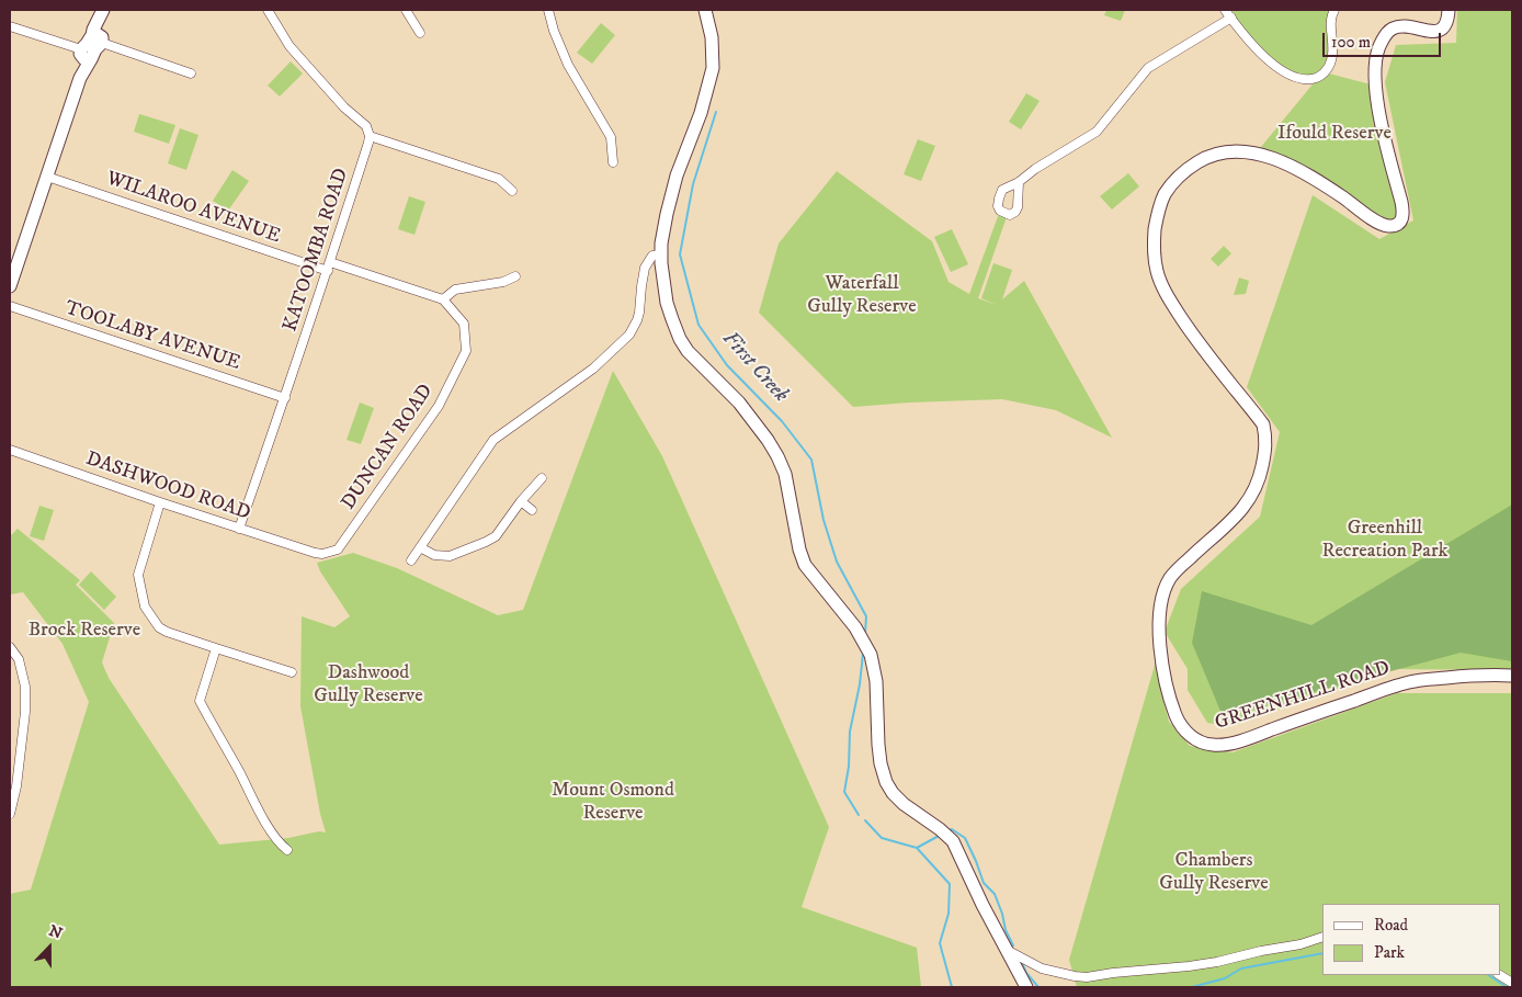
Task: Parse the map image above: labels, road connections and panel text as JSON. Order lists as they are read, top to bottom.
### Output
{
  "streets": {
    "main road": ["GREENHILL ROAD"],
    "street": [
      "WILAROO AVENUE",
      "KATOOMBA ROAD",
      "TOOLABY AVENUE",
      "DUNCAN ROAD",
      "DASHWOOD ROAD"
    ]
  },
  "crossings": [
    ["WILAROO AVENUE", "KATOOMBA ROAD"],
    ["KATOOMBA ROAD", "TOOLABY AVENUE"],
    ["KATOOMBA ROAD", "DASHWOOD ROAD"],
    ["DUNCAN ROAD", "DASHWOOD ROAD"]
  ],
  "water": ["First Creek"],
  "parks": [
    "Ifould Reserve",
    "Waterfall Gully Reserve",
    "Greenhill Recreation Park",
    "Brock Reserve",
    "Dashwood Gully Reserve",
    "Mount Osmond Reserve",
    "Chambers Gully Reserve"
  ],
  "legend": ["Road", "Park"],
  "scale_bar": "100 m",
  "north": "top"
}
